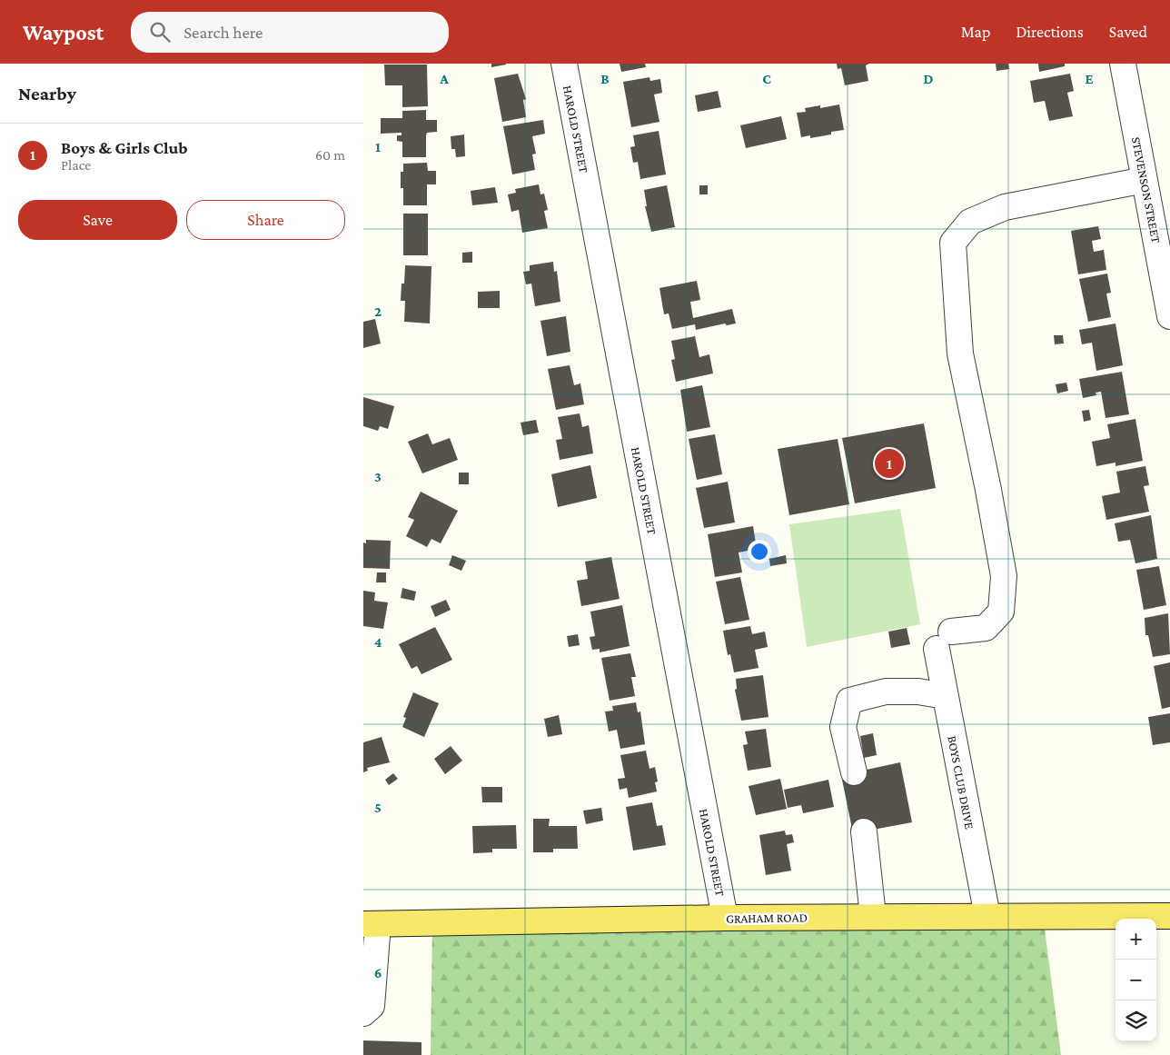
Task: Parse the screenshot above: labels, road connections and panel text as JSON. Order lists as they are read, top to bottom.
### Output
{
  "streets": {
    "main road": ["GRAHAM ROAD"],
    "street": ["HAROLD STREET", "STEVENSON STREET", "BOYS CLUB DRIVE"]
  },
  "crossings": [
    ["HAROLD STREET", "GRAHAM ROAD"],
    ["STEVENSON STREET", "BOYS CLUB DRIVE"],
    ["BOYS CLUB DRIVE", "GRAHAM ROAD"]
  ],
  "page": {
    "header": "Waypost",
    "search": "Search here",
    "nav": ["Map", "Directions", "Saved"],
    "heading": "Nearby",
    "list": [
      {
        "mark": "1",
        "name": "Boys & Girls Club",
        "note": "Place",
        "value": "60 m"
      }
    ],
    "buttons": ["Save", "Share"],
    "pins": "1",
    "map_buttons": ["+", "−"]
  },
  "grid": {
    "columns": [
      "A",
      "B",
      "C",
      "D",
      "E"
    ],
    "rows": [
      "1",
      "2",
      "3",
      "4",
      "5",
      "6"
    ]
  }
}
